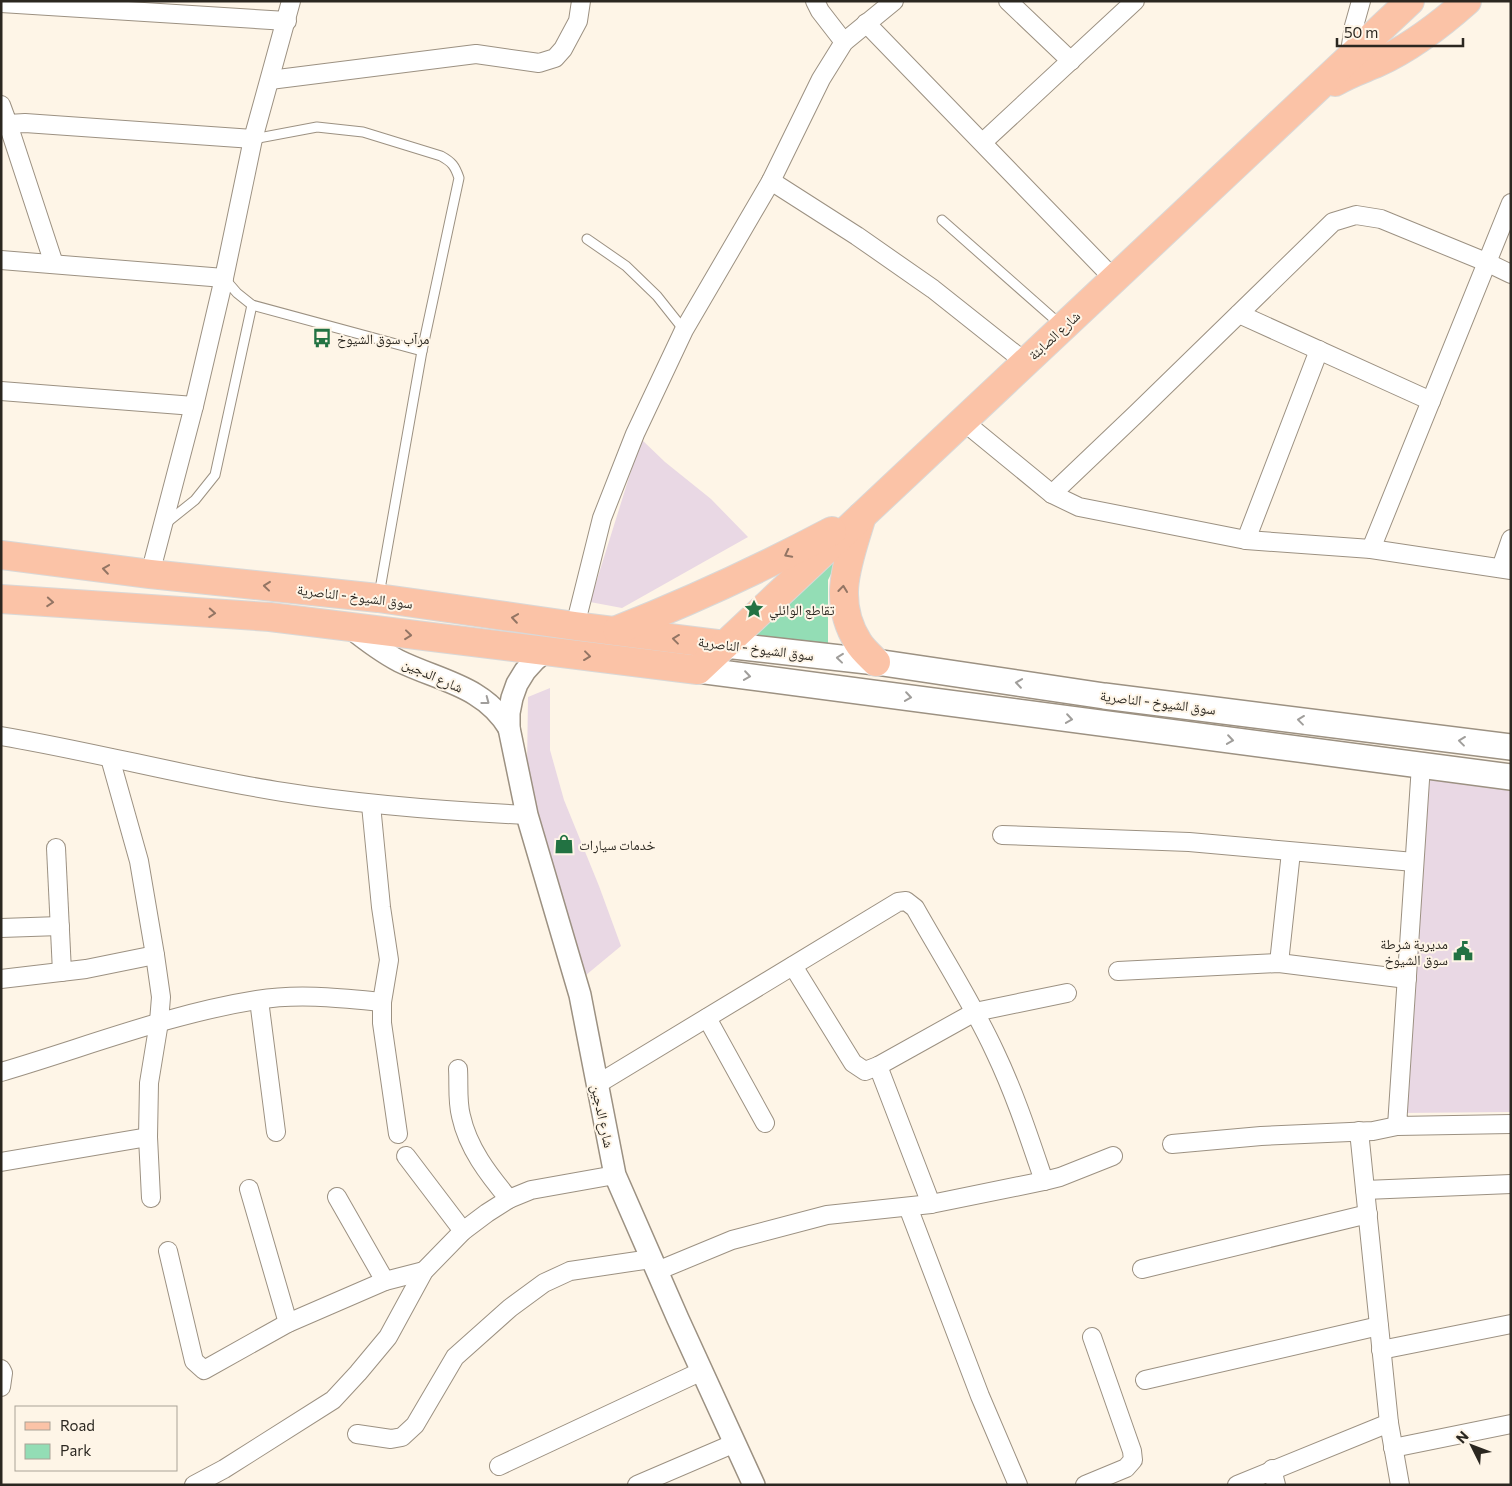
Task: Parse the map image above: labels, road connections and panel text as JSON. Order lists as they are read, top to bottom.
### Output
{
  "streets": {
    "main road": ["شارع الصابئة", "سوق الشيوخ - الناصرية"],
    "street": ["شارع الدجين"]
  },
  "crossings": [
    ["شارع الصابئة", "سوق الشيوخ - الناصرية"],
    ["سوق الشيوخ - الناصرية", "شارع الدجين"]
  ],
  "places": {
    "bus stop": ["مرآب سوق الشيوخ"],
    "place": ["تقاطع الوائلي"],
    "shop": ["خدمات سيارات"],
    "public building": ["مديرية شرطة سوق الشيوخ"]
  },
  "legend": ["Road", "Park"],
  "scale_bar": "50 m",
  "north": "top left"
}
